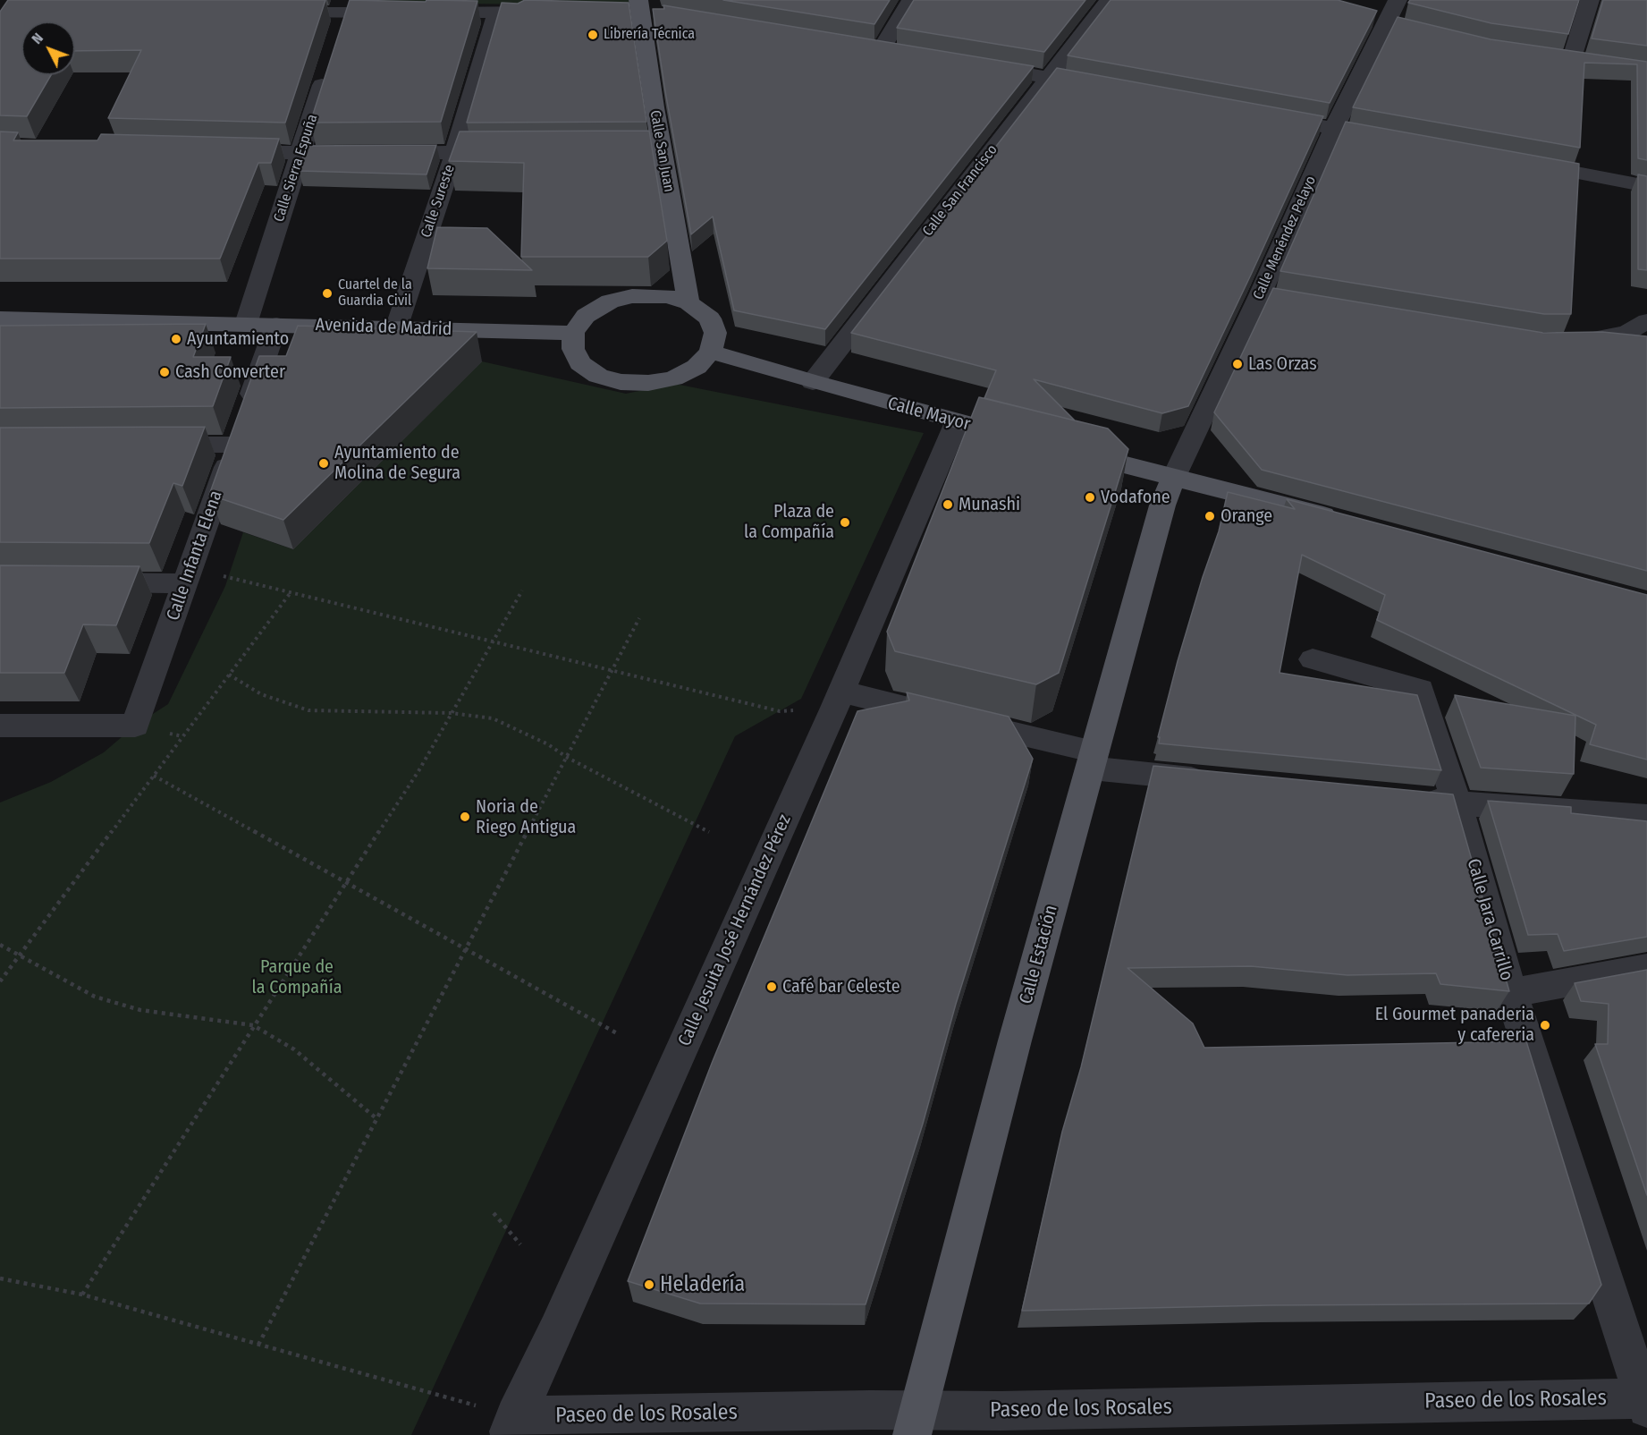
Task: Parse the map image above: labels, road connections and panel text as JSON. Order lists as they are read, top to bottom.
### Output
{
  "streets": {
    "main road": [
      "Calle San Juan",
      "Avenida de Madrid",
      "Calle Mayor",
      "Calle Estación"
    ],
    "street": [
      "Calle Sierra Espuña",
      "Calle San Francisco",
      "Calle Sureste",
      "Calle Menéndez Pelayo",
      "Calle Infanta Elena",
      "Calle Jara Carrillo",
      "Calle Jesuita José Hernández Pérez",
      "Paseo de los Rosales"
    ]
  },
  "crossings": [
    ["Calle San Juan", "Avenida de Madrid"],
    ["Calle San Juan", "Calle Mayor"],
    ["Calle Sierra Espuña", "Avenida de Madrid"],
    ["Calle San Francisco", "Calle Mayor"],
    ["Calle Sureste", "Avenida de Madrid"],
    ["Calle Menéndez Pelayo", "Calle Estación"],
    ["Avenida de Madrid", "Calle Mayor"],
    ["Avenida de Madrid", "Calle Infanta Elena"],
    ["Calle Mayor", "Calle Jesuita José Hernández Pérez"],
    ["Calle Jara Carrillo", "Paseo de los Rosales"],
    ["Calle Jesuita José Hernández Pérez", "Paseo de los Rosales"],
    ["Calle Estación", "Paseo de los Rosales"]
  ],
  "parks": ["Parque de la Compañía"],
  "places": [
    "Librería Técnica",
    "Cuartel de la Guardia Civil",
    "Ayuntamiento",
    "Las Orzas",
    "Cash Converter",
    "Ayuntamiento de Molina de Segura",
    "Vodafone",
    "Munashi",
    "Orange",
    "Plaza de la Compañía",
    "Noria de Riego Antigua",
    "Café bar Celeste",
    "El Gourmet panaderia y cafereria",
    "Heladería"
  ],
  "north": "top left"
}
